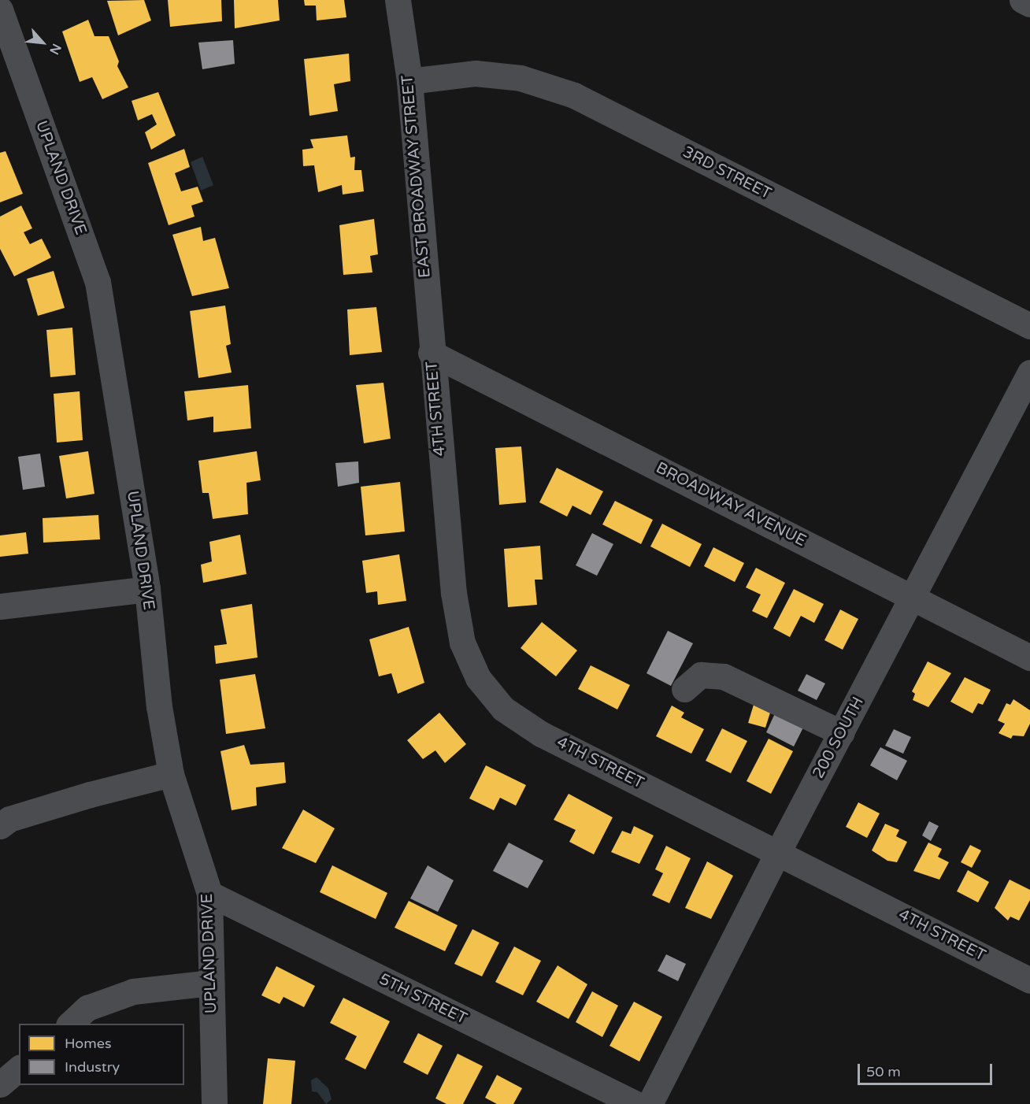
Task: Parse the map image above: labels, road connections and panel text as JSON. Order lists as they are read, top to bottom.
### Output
{
  "streets": {
    "street": [
      "3RD STREET",
      "EAST BROADWAY STREET",
      "UPLAND DRIVE",
      "4TH STREET",
      "BROADWAY AVENUE",
      "200 SOUTH",
      "5TH STREET"
    ]
  },
  "crossings": [
    ["3RD STREET", "EAST BROADWAY STREET"],
    ["EAST BROADWAY STREET", "4TH STREET"],
    ["EAST BROADWAY STREET", "BROADWAY AVENUE"],
    ["UPLAND DRIVE", "5TH STREET"],
    ["4TH STREET", "BROADWAY AVENUE"],
    ["4TH STREET", "200 SOUTH"],
    ["BROADWAY AVENUE", "200 SOUTH"]
  ],
  "legend": ["Homes", "Industry"],
  "scale_bar": "50 m",
  "north": "bottom right"
}
